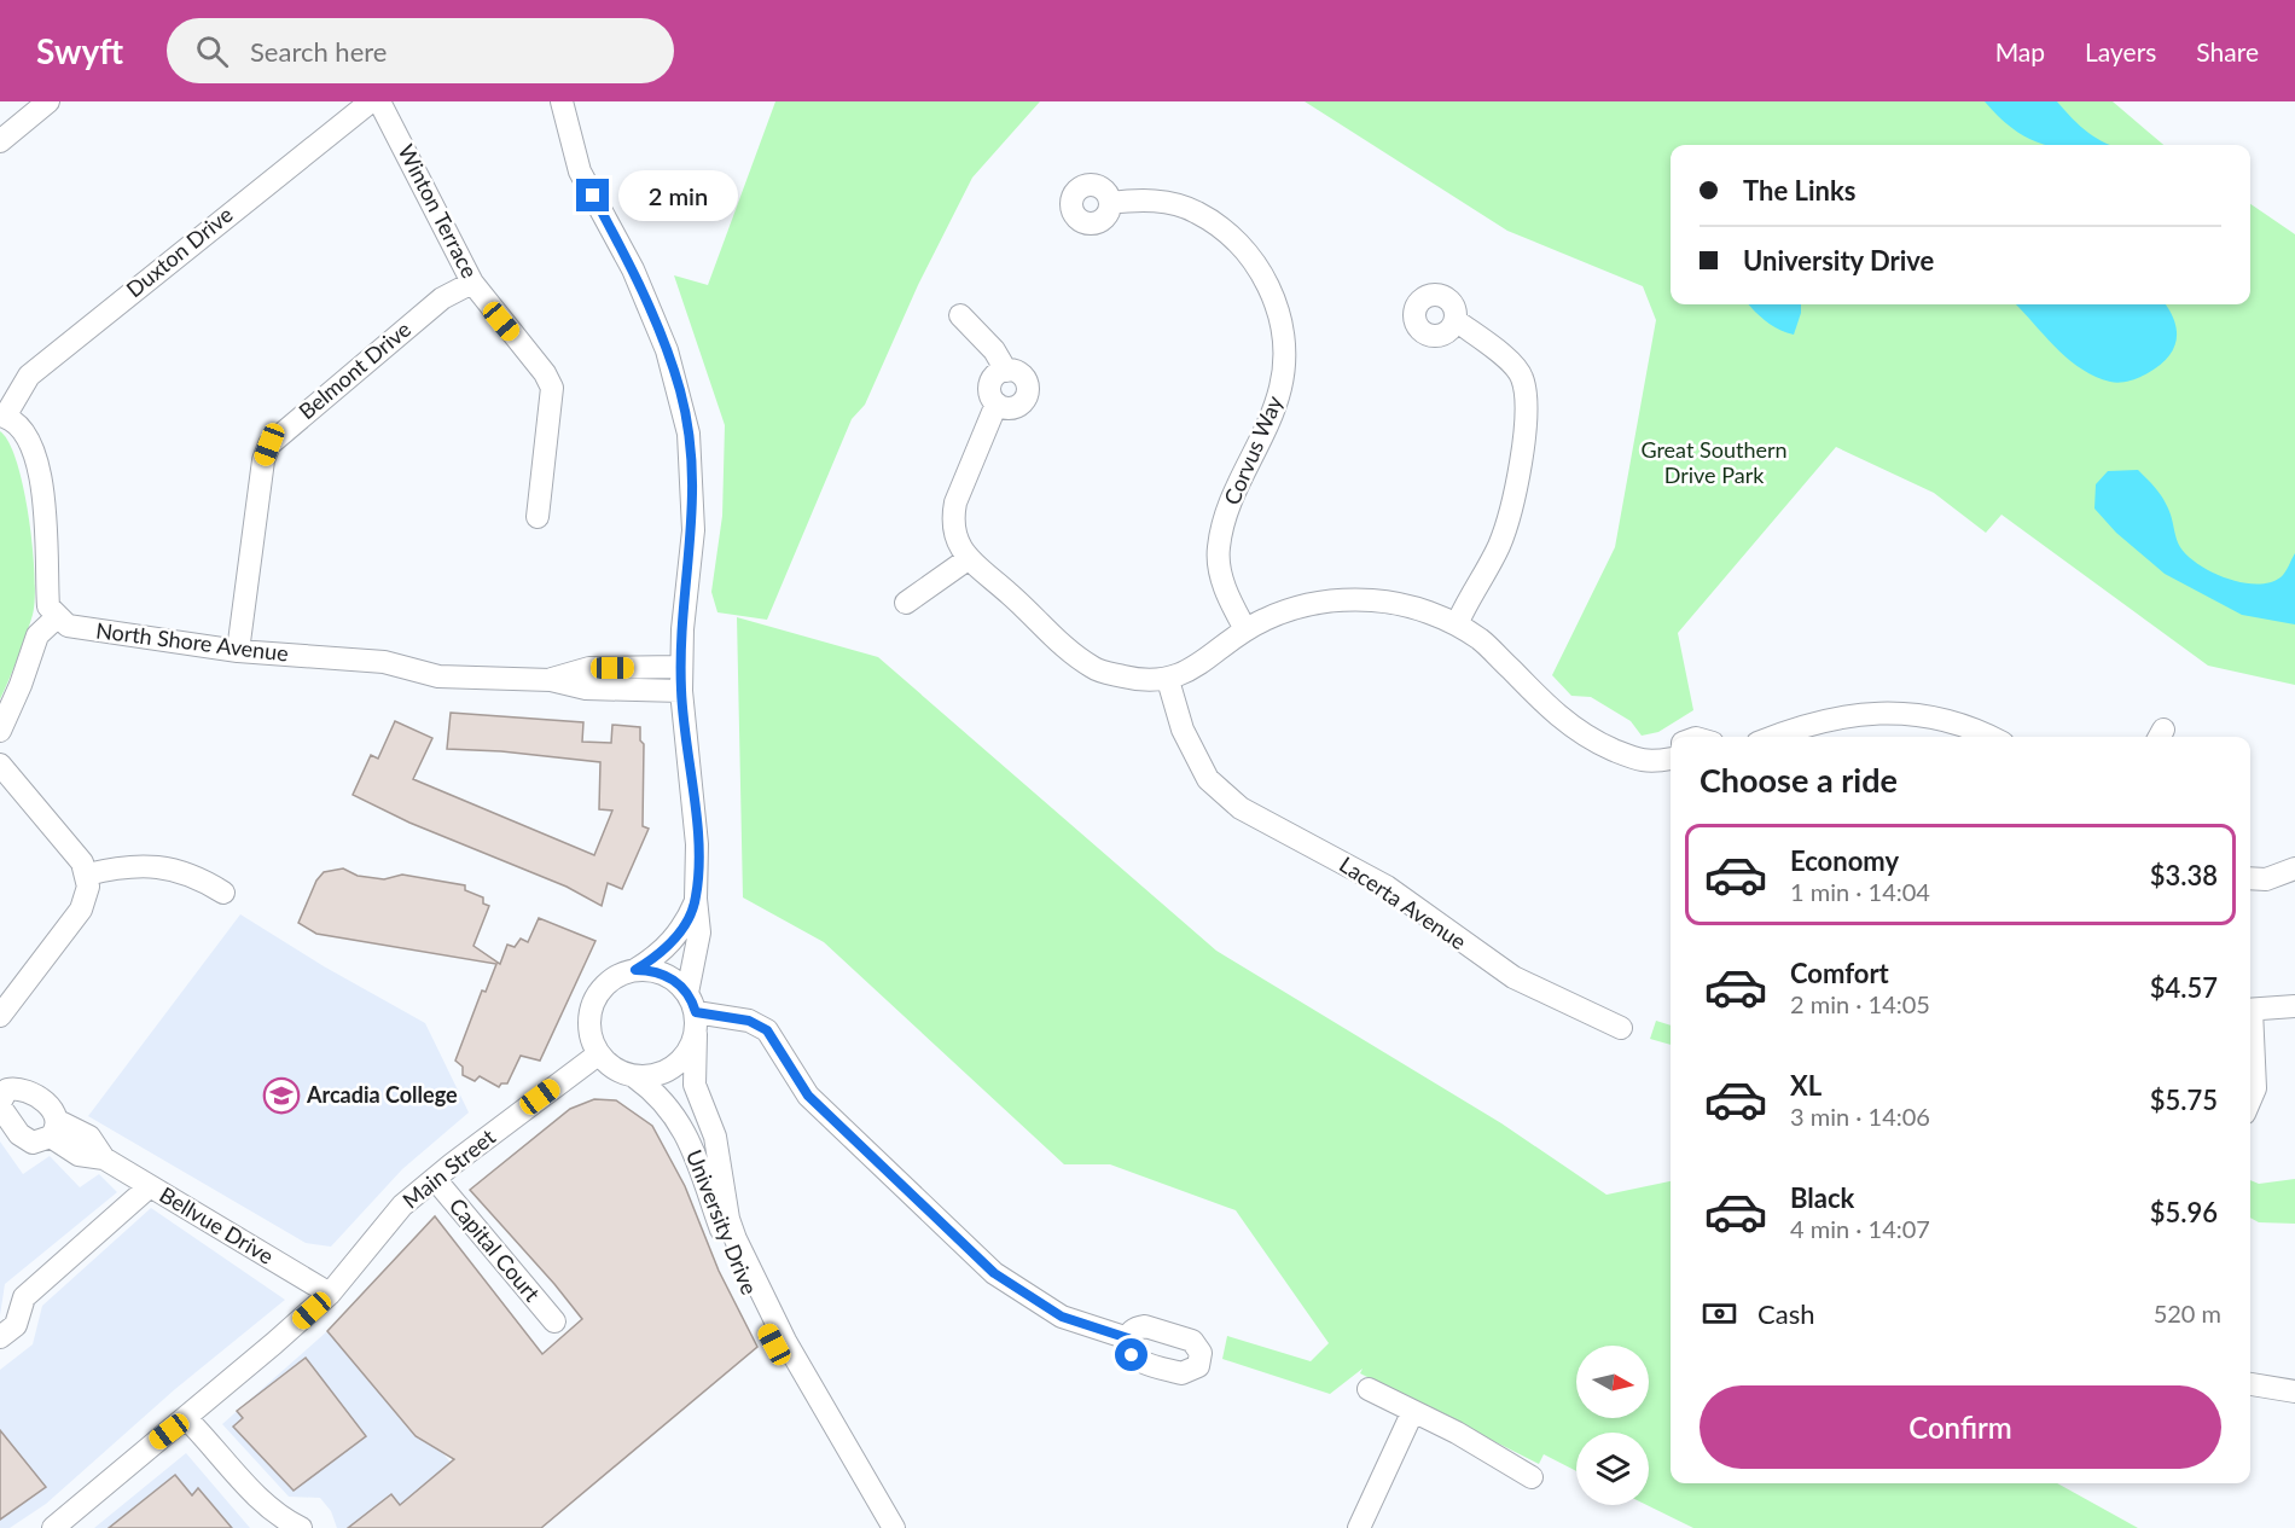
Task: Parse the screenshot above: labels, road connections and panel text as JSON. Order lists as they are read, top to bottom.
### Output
{
  "streets": {
    "street": [
      "Winton Terrace",
      "Duxton Drive",
      "Belmont Drive",
      "Corvus Way",
      "North Shore Avenue",
      "Lacerta Avenue",
      "Main Street",
      "University Drive",
      "Bellvue Drive",
      "Capital Court"
    ]
  },
  "crossings": [
    ["Winton Terrace", "Belmont Drive"],
    ["Belmont Drive", "North Shore Avenue"],
    ["North Shore Avenue", "University Drive"],
    ["Main Street", "University Drive"],
    ["Main Street", "Bellvue Drive"],
    ["Main Street", "Capital Court"]
  ],
  "parks": ["Great Southern Drive Park"],
  "places": {
    "school or university": ["Arcadia College"]
  },
  "north": "right",
  "page": {
    "header": "Swyft",
    "search": "Search here",
    "nav": ["Map", "Layers", "Share"],
    "banner": ["The Links", "University Drive"],
    "bubble": "2 min",
    "heading": "Choose a ride",
    "list": [
      {
        "name": "Economy",
        "note": "1 min · 14:04",
        "value": "$3.38"
      },
      {
        "name": "Comfort",
        "note": "2 min · 14:05",
        "value": "$4.57"
      },
      {
        "name": "XL",
        "note": "3 min · 14:06",
        "value": "$5.75"
      },
      {
        "name": "Black",
        "note": "4 min · 14:07",
        "value": "$5.96"
      }
    ],
    "pay": ["Cash", "520 m"],
    "buttons": "Confirm"
  }
}
